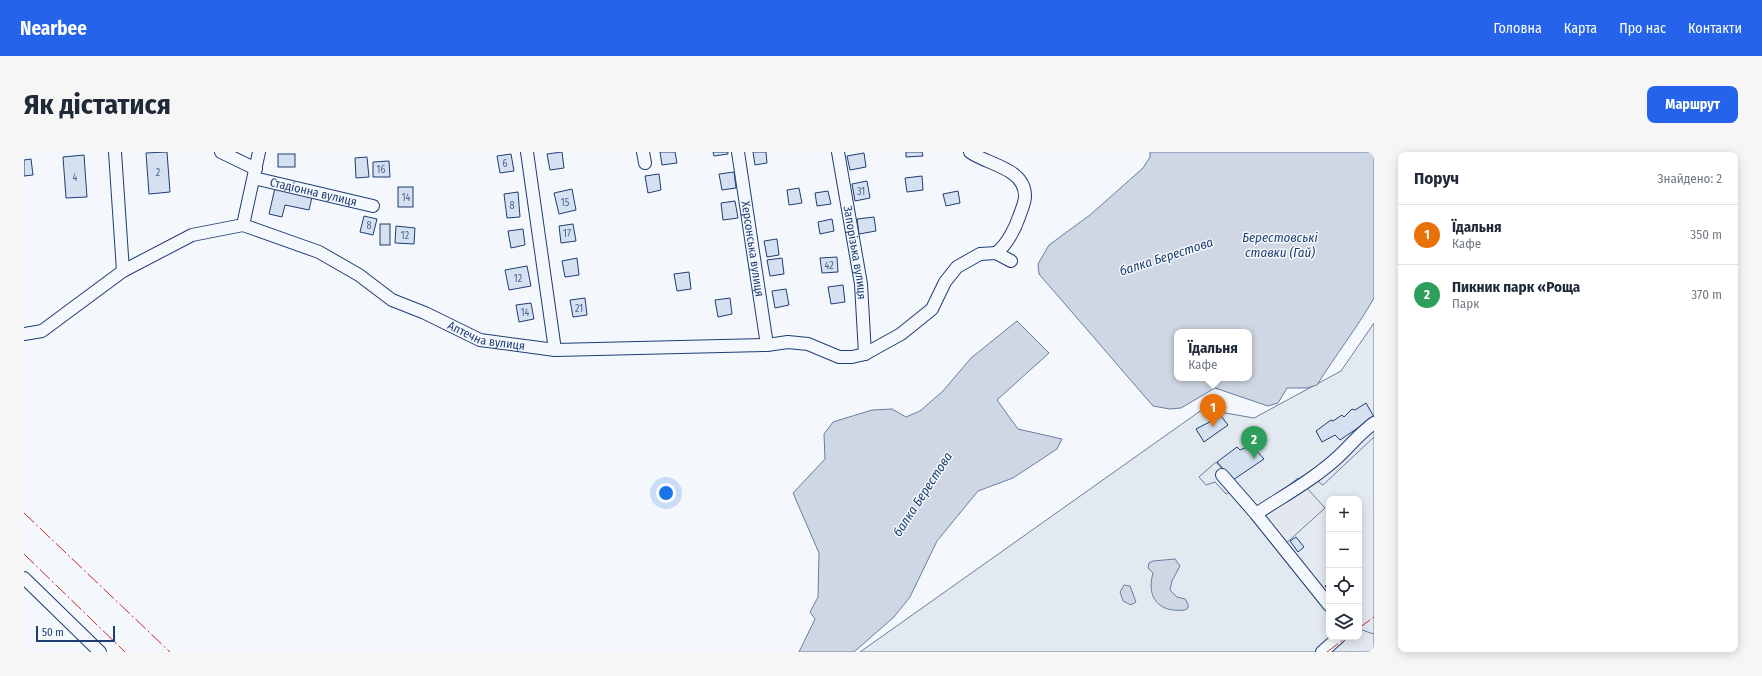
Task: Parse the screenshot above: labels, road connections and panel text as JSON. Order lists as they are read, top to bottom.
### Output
{
  "streets": {
    "street": [
      "Стадіонна вулиця",
      "Херсонська вулиця",
      "Запорізька вулиця",
      "Аптечна вулиця"
    ]
  },
  "crossings": [
    ["Стадіонна вулиця", "Аптечна вулиця"],
    ["Херсонська вулиця", "Аптечна вулиця"],
    ["Запорізька вулиця", "Аптечна вулиця"]
  ],
  "water": ["Берестовські ставки (Гай)", "балка Берестова"],
  "house_numbers": [
    "6",
    "16",
    "2",
    "4",
    "31",
    "14",
    "15",
    "8",
    "8",
    "17",
    "12",
    "42",
    "12",
    "21",
    "14"
  ],
  "scale_bar": "50 m",
  "page": {
    "header": "Nearbee",
    "nav": [
      "Головна",
      "Карта",
      "Про нас",
      "Контакти"
    ],
    "buttons": "Маршрут",
    "title": "Як дістатися",
    "heading": ["Поруч", "Знайдено: 2"],
    "list": [
      {
        "mark": "1",
        "name": "Їдальня",
        "note": "Кафе",
        "value": "350 m"
      },
      {
        "mark": "2",
        "name": "Пикник парк «Роща",
        "note": "Парк",
        "value": "370 m"
      }
    ],
    "popup": ["Їдальня", "Кафе"],
    "pins": ["1", "2"],
    "map_buttons": ["+", "−"],
    "scale": "50 m"
  }
}
